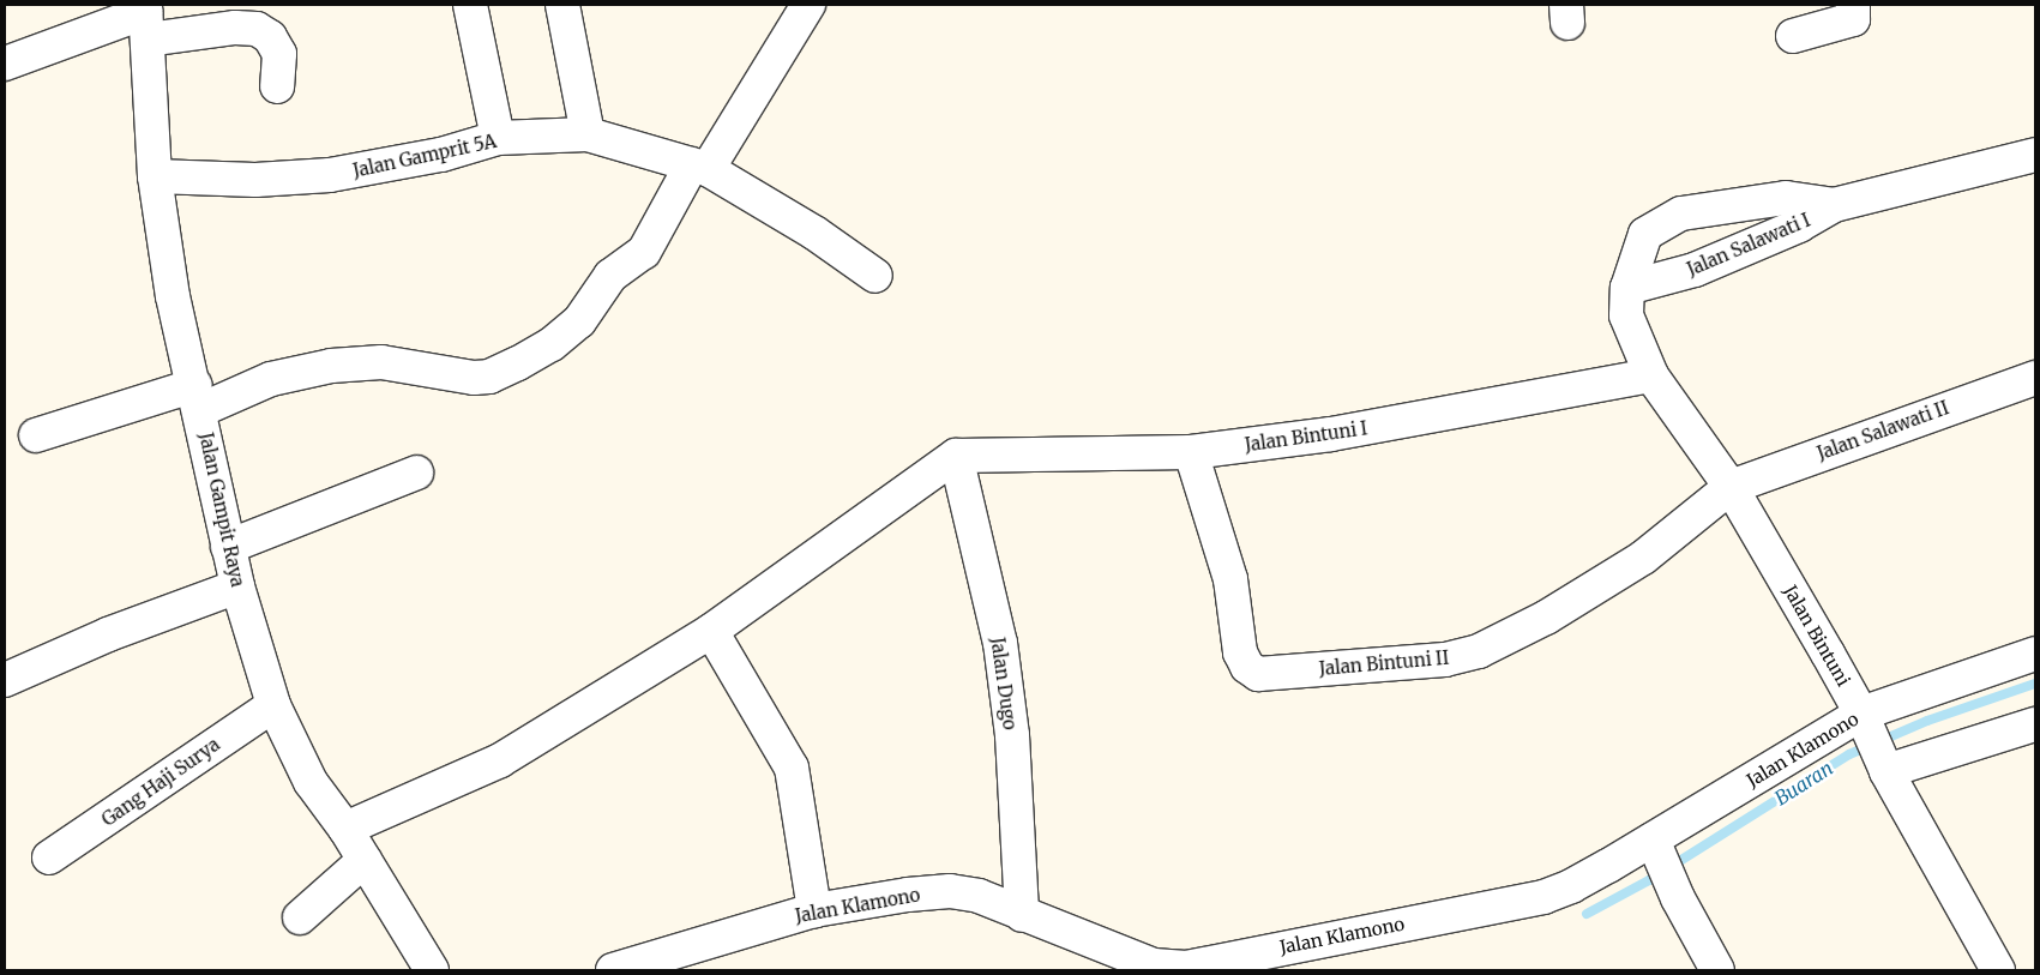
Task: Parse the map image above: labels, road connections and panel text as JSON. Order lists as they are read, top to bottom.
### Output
{
  "streets": {
    "street": [
      "Jalan Gamprit 5A",
      "Jalan Salawati I",
      "Jalan Salawati II",
      "Jalan Bintuni I",
      "Jalan Gampit Raya",
      "Jalan Bintuni",
      "Jalan Bintuni II",
      "Jalan Dugo",
      "Jalan Klamono",
      "Gang Haji Surya"
    ]
  },
  "crossings": [
    ["Jalan Gamprit 5A", "Jalan Gampit Raya"],
    ["Jalan Salawati I", "Jalan Bintuni I"],
    ["Jalan Salawati I", "Jalan Bintuni"],
    ["Jalan Salawati II", "Jalan Bintuni"],
    ["Jalan Salawati II", "Jalan Bintuni II"],
    ["Jalan Bintuni I", "Jalan Bintuni"],
    ["Jalan Bintuni I", "Jalan Bintuni II"],
    ["Jalan Bintuni I", "Jalan Dugo"],
    ["Jalan Gampit Raya", "Gang Haji Surya"],
    ["Jalan Bintuni", "Jalan Bintuni II"],
    ["Jalan Bintuni", "Jalan Klamono"],
    ["Jalan Dugo", "Jalan Klamono"]
  ],
  "water": ["Buaran"]
}
